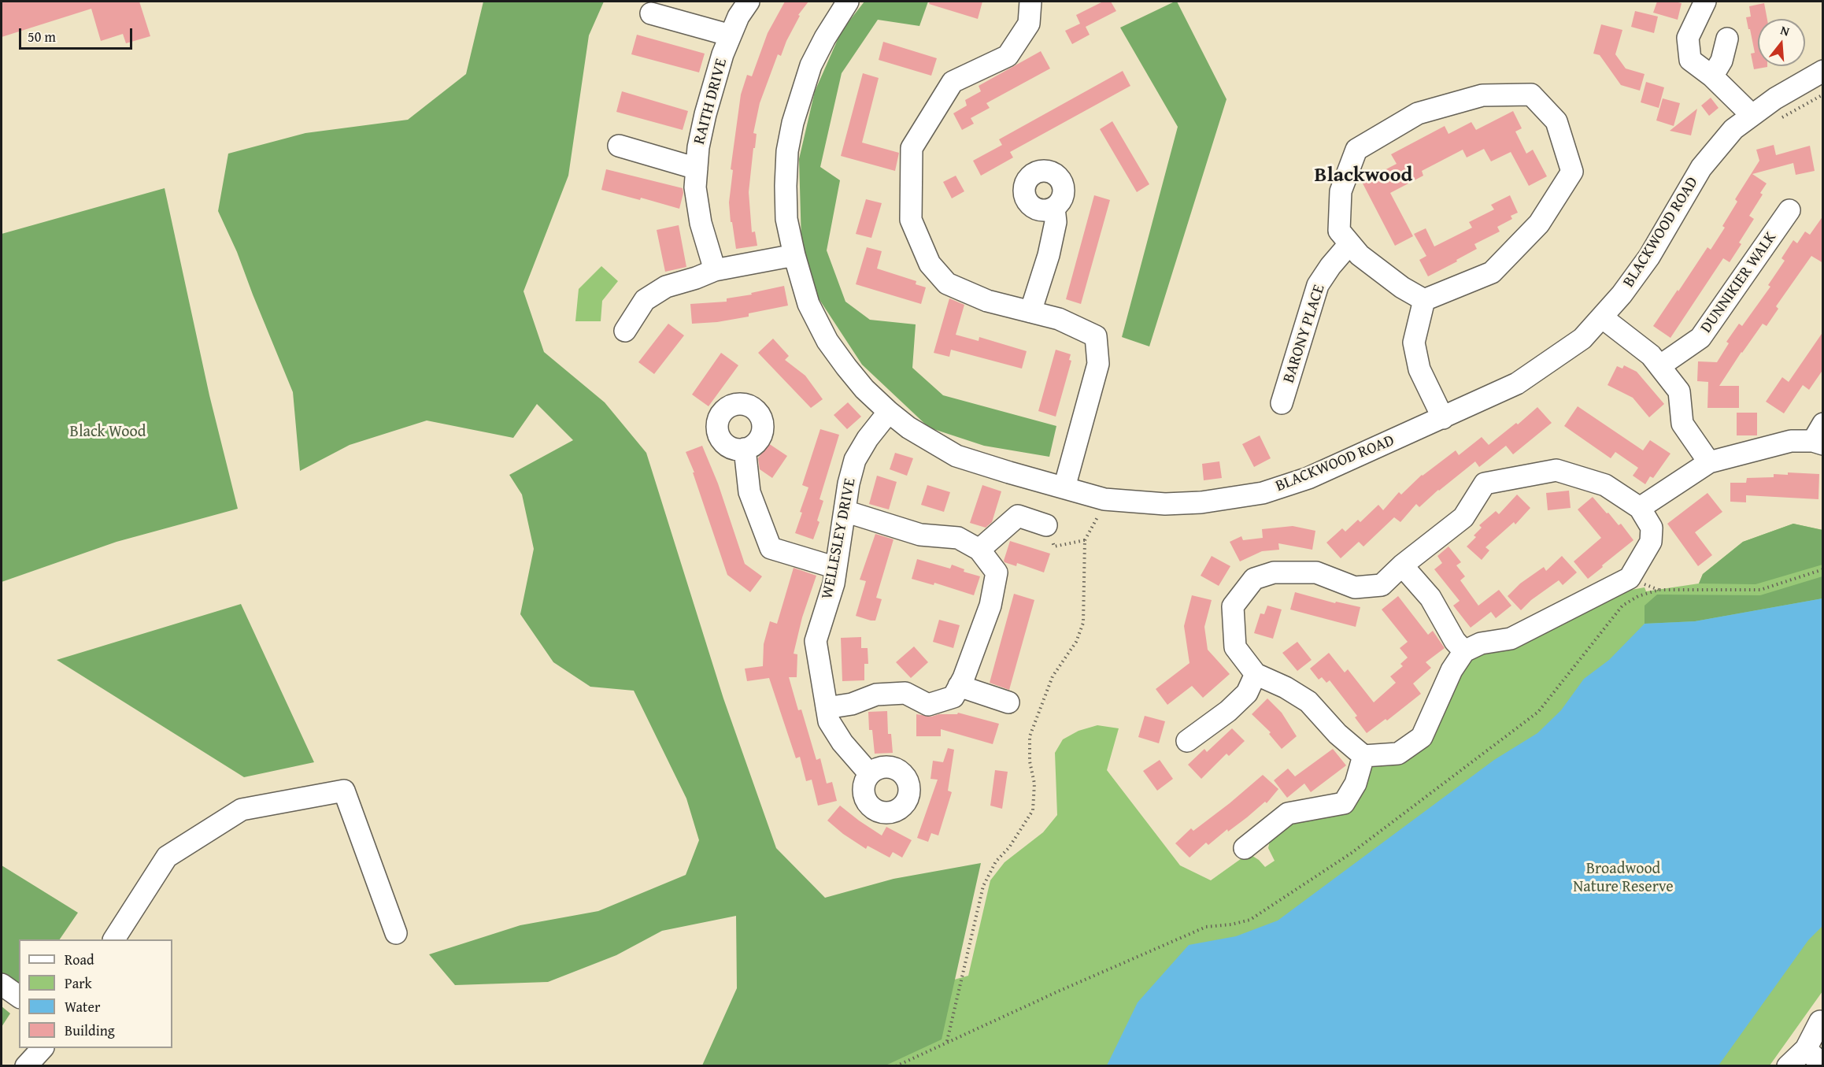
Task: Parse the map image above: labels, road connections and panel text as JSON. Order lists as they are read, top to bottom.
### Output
{
  "streets": {
    "street": [
      "RAITH DRIVE",
      "BLACKWOOD ROAD",
      "DUNNIKIER WALK",
      "BARONY PLACE",
      "WELLESLEY DRIVE"
    ]
  },
  "crossings": [
    ["BLACKWOOD ROAD", "WELLESLEY DRIVE"]
  ],
  "districts": ["Blackwood"],
  "parks": ["Black Wood", "Broadwood Nature Reserve"],
  "legend": [
    "Road",
    "Park",
    "Water",
    "Building"
  ],
  "scale_bar": "50 m",
  "north": "top"
}
